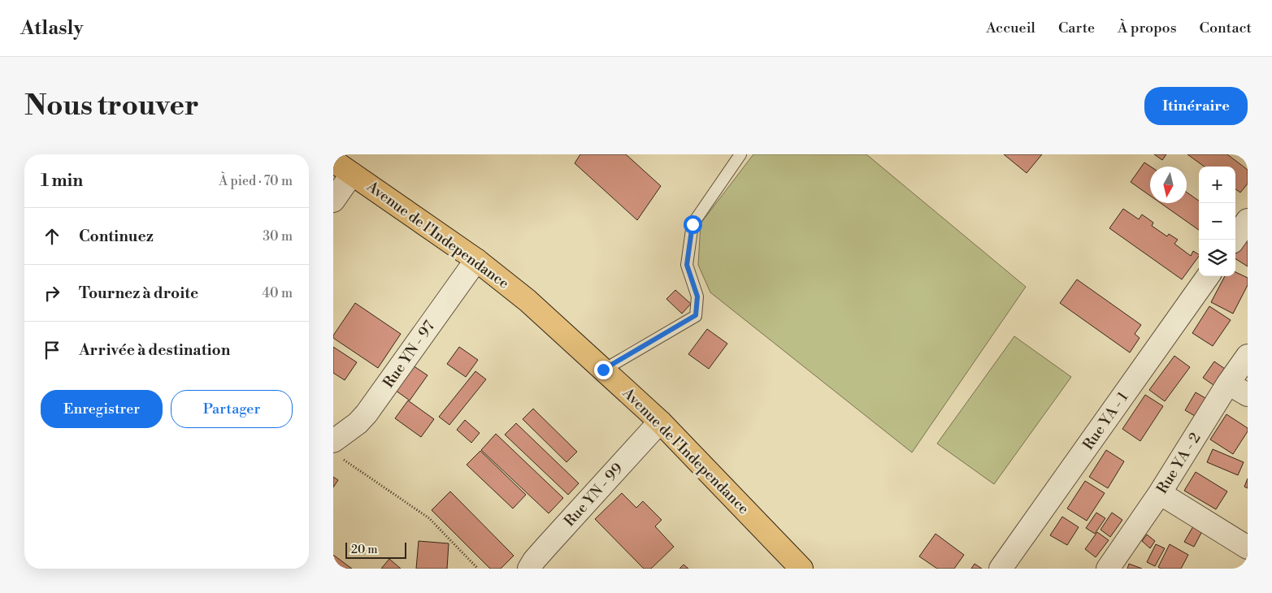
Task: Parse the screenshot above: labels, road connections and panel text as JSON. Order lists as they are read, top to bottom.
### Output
{
  "streets": {
    "highway": ["Avenue de l'Independance"],
    "street": [
      "Rue YN - 97",
      "Rue YA - 1",
      "Rue YA - 2",
      "Rue YN - 99"
    ]
  },
  "crossings": [
    ["Avenue de l'Independance", "Rue YN - 97"],
    ["Avenue de l'Independance", "Rue YN - 99"]
  ],
  "scale_bar": "20 m",
  "north": "bottom",
  "page": {
    "header": "Atlasly",
    "nav": [
      "Accueil",
      "Carte",
      "À propos",
      "Contact"
    ],
    "buttons": [
      "Itinéraire",
      ["Enregistrer", "Partager"]
    ],
    "title": "Nous trouver",
    "heading": ["1 min", "À pied · 70 m"],
    "map_buttons": ["+", "−"],
    "list": [
      ["Continuez", "30 m"],
      ["Tournez à droite", "40 m"],
      "Arrivée à destination"
    ],
    "scale": "20 m"
  }
}
